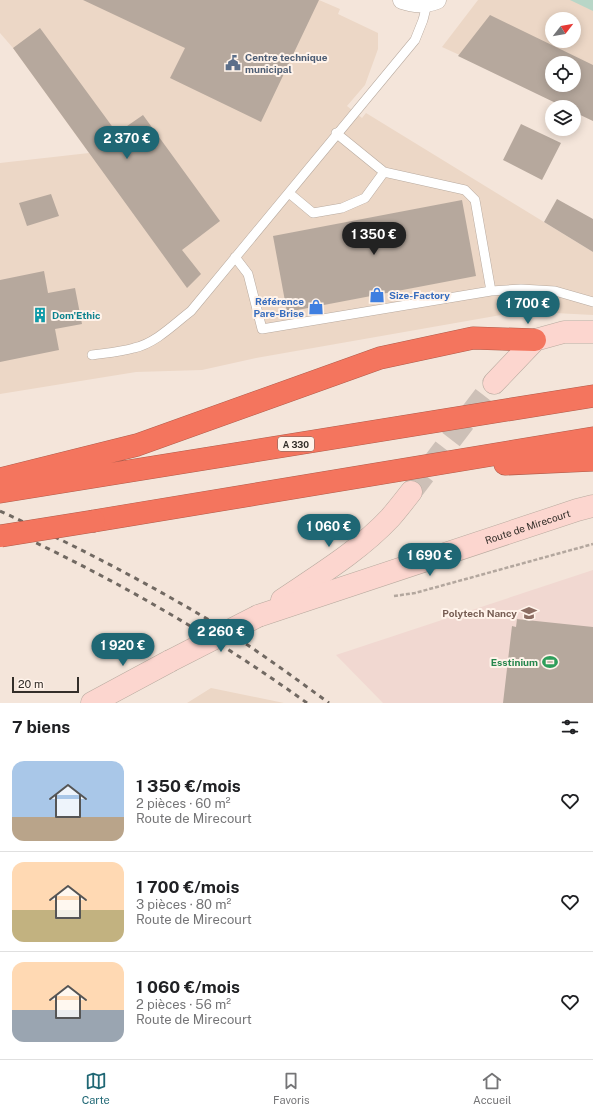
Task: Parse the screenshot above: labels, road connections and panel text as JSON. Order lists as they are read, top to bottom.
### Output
{
  "streets": {
    "highway": ["A 330"],
    "main road": ["Route de Mirecourt"]
  },
  "places": {
    "public building": ["Centre technique municipal"],
    "shop": ["Size-Factory", "Référence Pare-Brise"],
    "building": ["Dom'Ethic"],
    "school or university": ["Polytech Nancy"],
    "sports": ["Esstinium"]
  },
  "scale_bar": "20 m",
  "north": "top right",
  "page": {
    "price": [
      "2 370 €",
      "1 350 €",
      "1 700 €",
      "1 060 €",
      "1 690 €",
      "2 260 €",
      "1 920 €"
    ],
    "scale": "20 m",
    "heading": "7 biens",
    "list": [
      {
        "name": "1 350 €/mois",
        "note": "2 pièces · 60 m² · Route de Mirecourt"
      },
      {
        "name": "1 700 €/mois",
        "note": "3 pièces · 80 m² · Route de Mirecourt"
      },
      {
        "name": "1 060 €/mois",
        "note": "2 pièces · 56 m² · Route de Mirecourt"
      }
    ],
    "tabs": ["Carte", "Favoris", "Accueil"]
  }
}
